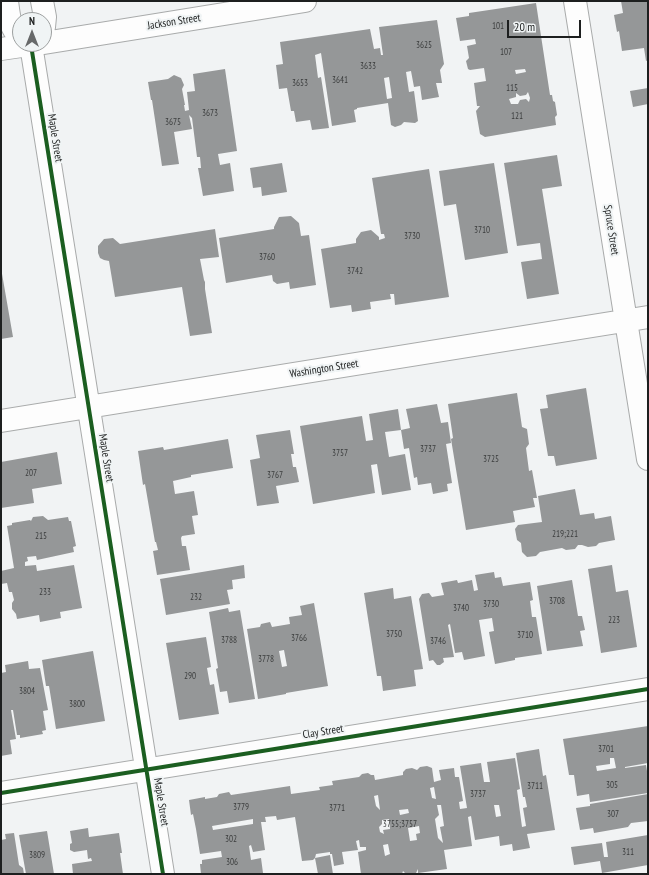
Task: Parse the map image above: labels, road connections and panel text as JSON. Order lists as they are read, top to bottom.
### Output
{
  "streets": {
    "street": [
      "Jackson Street",
      "Maple Street",
      "Spruce Street",
      "Washington Street",
      "Clay Street"
    ]
  },
  "crossings": [
    ["Maple Street", "Washington Street"],
    ["Maple Street", "Clay Street"],
    ["Spruce Street", "Washington Street"]
  ],
  "house_numbers": [
    "101",
    "3625",
    "107",
    "3633",
    "3641",
    "3653",
    "115",
    "3673",
    "121",
    "3675",
    "3710",
    "3730",
    "3760",
    "3742",
    "3737",
    "3757",
    "3725",
    "207",
    "3767",
    "219;221",
    "215",
    "233",
    "232",
    "3708",
    "3730",
    "3740",
    "223",
    "3750",
    "3710",
    "3766",
    "3788",
    "3746",
    "3778",
    "290",
    "3804",
    "3800",
    "3701",
    "305",
    "3711",
    "3737",
    "3779",
    "3771",
    "307",
    "3755;3757",
    "302",
    "311",
    "3809",
    "306"
  ],
  "scale_bar": "20 m",
  "north": "top"
}
